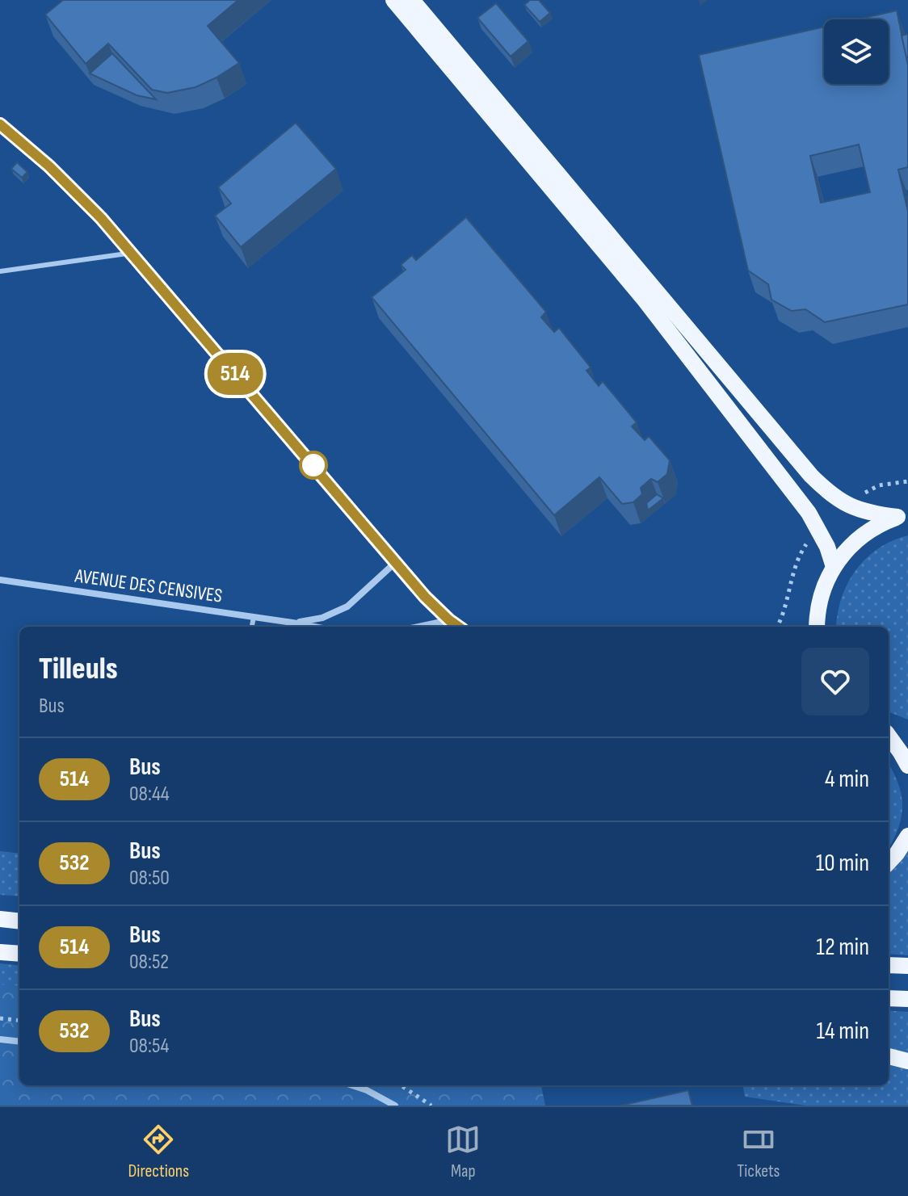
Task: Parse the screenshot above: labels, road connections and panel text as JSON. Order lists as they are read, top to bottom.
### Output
{
  "streets": {
    "street": ["AVENUE DES CENSIVES"]
  },
  "lines": ["bus line 514"],
  "page": {
    "on_map": "514",
    "heading": ["Tilleuls", "Bus"],
    "list": [
      {
        "mark": "514",
        "name": "Bus",
        "note": "08:44",
        "value": "4 min"
      },
      {
        "mark": "532",
        "name": "Bus",
        "note": "08:50",
        "value": "10 min"
      },
      {
        "mark": "514",
        "name": "Bus",
        "note": "08:52",
        "value": "12 min"
      },
      {
        "mark": "532",
        "name": "Bus",
        "note": "08:54",
        "value": "14 min"
      }
    ],
    "tabs": ["Directions", "Map", "Tickets"]
  }
}
